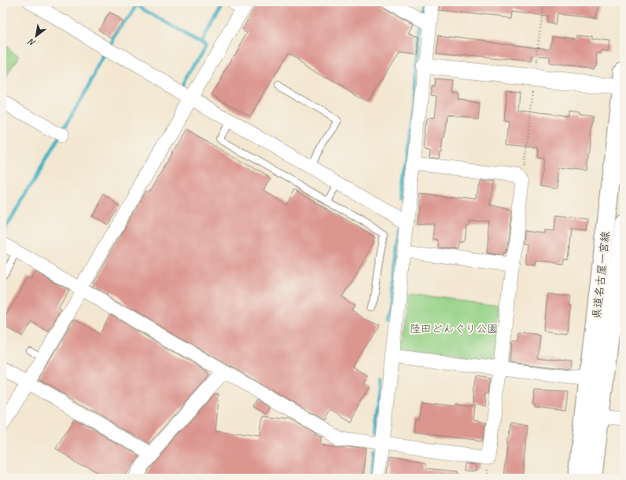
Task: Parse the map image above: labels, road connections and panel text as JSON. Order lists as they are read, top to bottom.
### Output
{
  "streets": {
    "main road": ["県道名古屋一宮線"]
  },
  "parks": ["陸田どんぐり公園"],
  "north": "bottom left"
}
